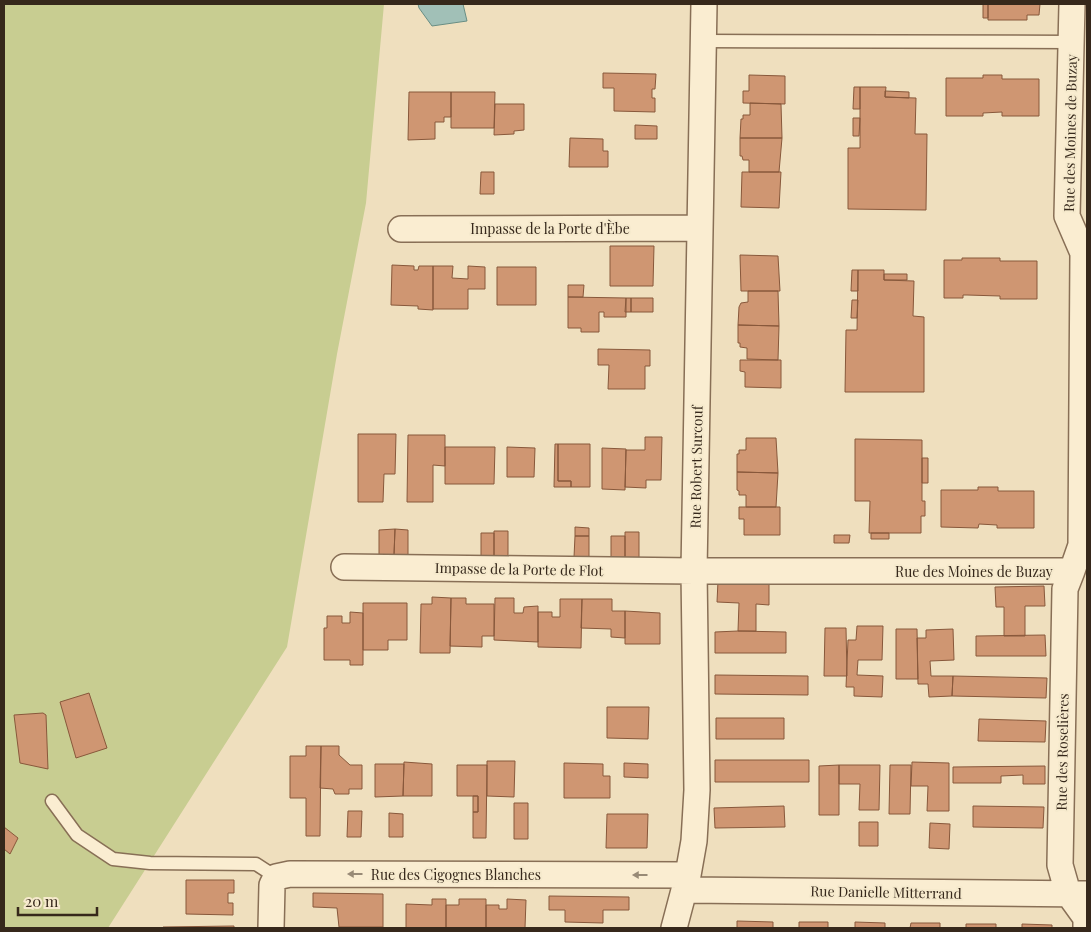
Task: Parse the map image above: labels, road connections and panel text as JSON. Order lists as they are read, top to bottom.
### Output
{
  "streets": {
    "street": [
      "Rue des Moines de Buzay",
      "Impasse de la Porte d'Èbe",
      "Rue Robert Surcouf",
      "Impasse de la Porte de Flot",
      "Rue des Roselières",
      "Rue des Cigognes Blanches",
      "Rue Danielle Mitterrand"
    ]
  },
  "crossings": [
    ["Rue des Moines de Buzay", "Rue Robert Surcouf"],
    ["Rue des Moines de Buzay", "Impasse de la Porte de Flot"],
    ["Rue des Moines de Buzay", "Rue des Roselières"],
    ["Impasse de la Porte d'Èbe", "Rue Robert Surcouf"],
    ["Rue Robert Surcouf", "Impasse de la Porte de Flot"],
    ["Rue Robert Surcouf", "Rue des Cigognes Blanches"],
    ["Rue Robert Surcouf", "Rue Danielle Mitterrand"],
    ["Rue des Roselières", "Rue Danielle Mitterrand"],
    ["Rue des Cigognes Blanches", "Rue Danielle Mitterrand"]
  ],
  "one_way": ["Rue des Cigognes Blanches"],
  "scale_bar": "20 m"
}
